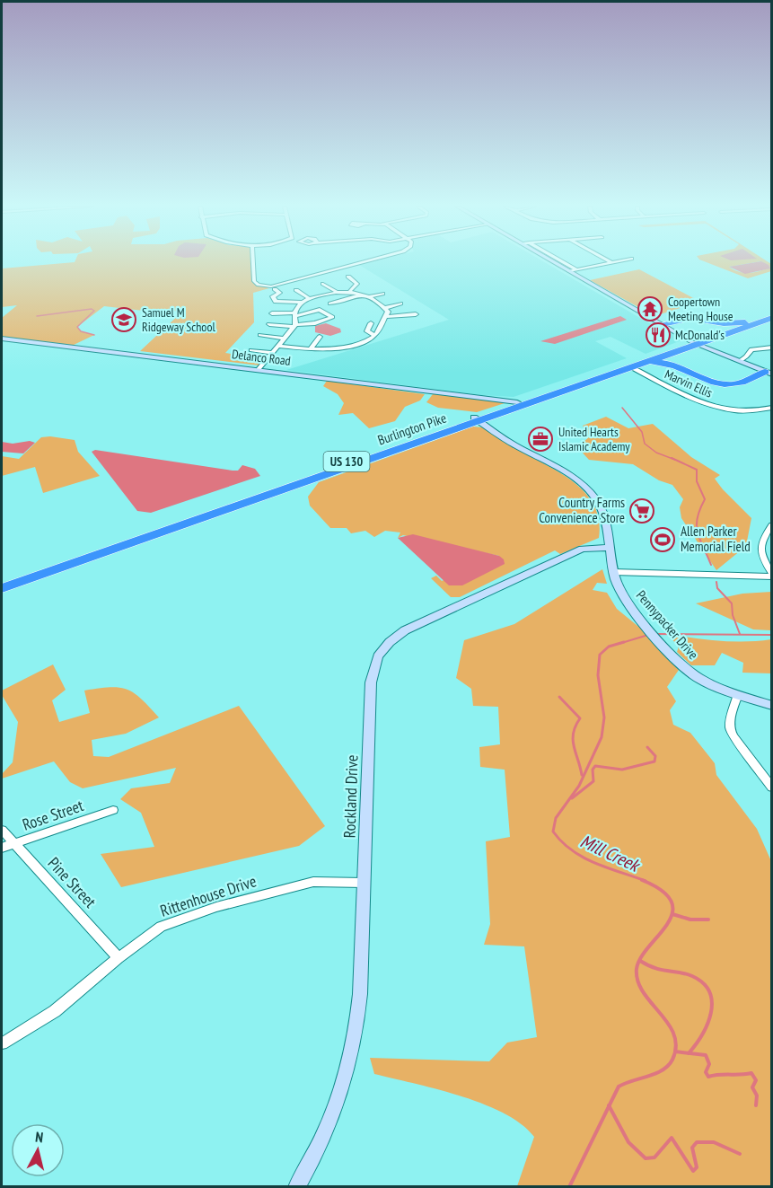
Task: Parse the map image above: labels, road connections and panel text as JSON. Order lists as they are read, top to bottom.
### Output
{
  "streets": {
    "highway": ["Burlington Pike", "US 130"],
    "street": [
      "Delanco Road",
      "Marvin Ellis",
      "Pennypacker Drive",
      "Rockland Drive",
      "Rose Street",
      "Pine Street",
      "Rittenhouse Drive"
    ]
  },
  "crossings": [
    ["Delanco Road", "Burlington Pike"],
    ["Marvin Ellis", "Burlington Pike"],
    ["Burlington Pike", "Pennypacker Drive"],
    ["Pennypacker Drive", "Rockland Drive"],
    ["Rockland Drive", "Rittenhouse Drive"],
    ["Rose Street", "Pine Street"],
    ["Pine Street", "Rittenhouse Drive"]
  ],
  "water": ["Mill Creek"],
  "places": {
    "temple": ["Coopertown Meeting House"],
    "school or university": ["Samuel M Ridgeway School"],
    "restaurant": ["McDonald's"],
    "office": ["United Hearts Islamic Academy"],
    "supermarket": ["Country Farms Convenience Store"],
    "sports": ["Allen Parker Memorial Field"]
  },
  "north": "top"
}
